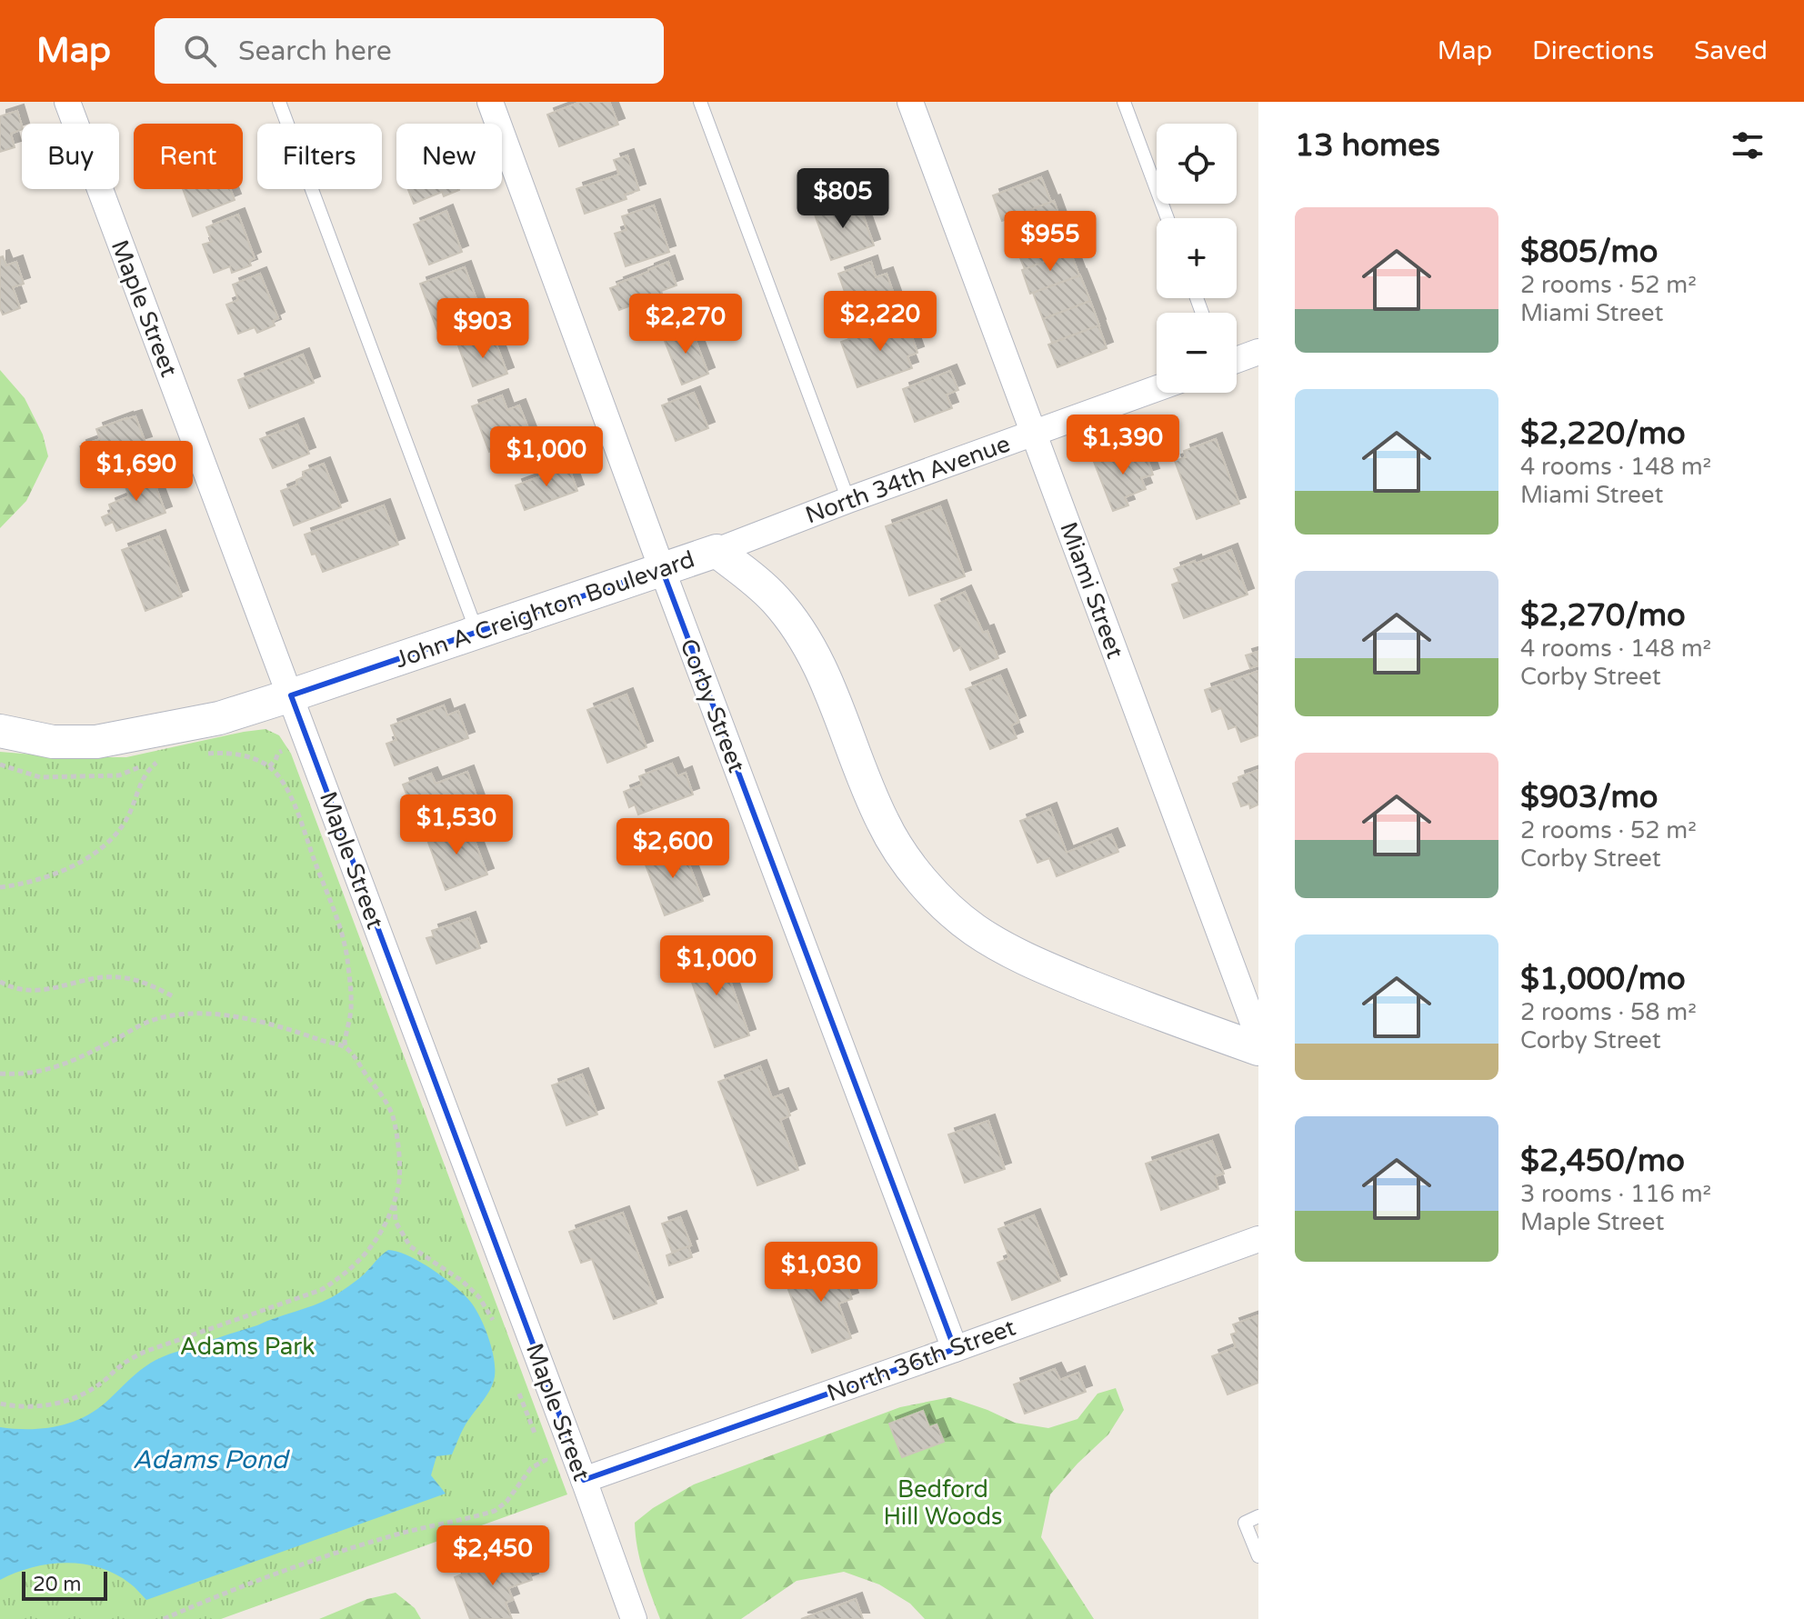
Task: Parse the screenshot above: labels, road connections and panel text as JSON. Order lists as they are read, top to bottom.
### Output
{
  "streets": {
    "street": [
      "Maple Street",
      "North 34th Avenue",
      "Miami Street",
      "John A Creighton Boulevard",
      "Corby Street",
      "North 36th Street"
    ]
  },
  "crossings": [
    ["Maple Street", "John A Creighton Boulevard"],
    ["Maple Street", "North 36th Street"],
    ["North 34th Avenue", "Miami Street"],
    ["North 34th Avenue", "John A Creighton Boulevard"],
    ["John A Creighton Boulevard", "Corby Street"],
    ["Corby Street", "North 36th Street"]
  ],
  "water": ["Adams Pond"],
  "parks": ["Adams Park", "Bedford Hill Woods"],
  "scale_bar": "20 m",
  "page": {
    "header": "Map",
    "search": "Search here",
    "nav": ["Map", "Directions", "Saved"],
    "heading": "13 homes",
    "map_buttons": ["+", "−"],
    "chip": [
      "Buy",
      "Rent",
      "Filters",
      "New"
    ],
    "price": [
      "$805",
      "$955",
      "$2,220",
      "$2,270",
      "$903",
      "$1,390",
      "$1,000",
      "$1,690",
      "$1,530",
      "$2,600",
      "$1,000",
      "$1,030",
      "$2,450"
    ],
    "list": [
      {
        "name": "$805/mo",
        "note": "2 rooms · 52 m² · Miami Street"
      },
      {
        "name": "$2,220/mo",
        "note": "4 rooms · 148 m² · Miami Street"
      },
      {
        "name": "$2,270/mo",
        "note": "4 rooms · 148 m² · Corby Street"
      },
      {
        "name": "$903/mo",
        "note": "2 rooms · 52 m² · Corby Street"
      },
      {
        "name": "$1,000/mo",
        "note": "2 rooms · 58 m² · Corby Street"
      },
      {
        "name": "$2,450/mo",
        "note": "3 rooms · 116 m² · Maple Street"
      }
    ],
    "scale": "20 m"
  }
}
